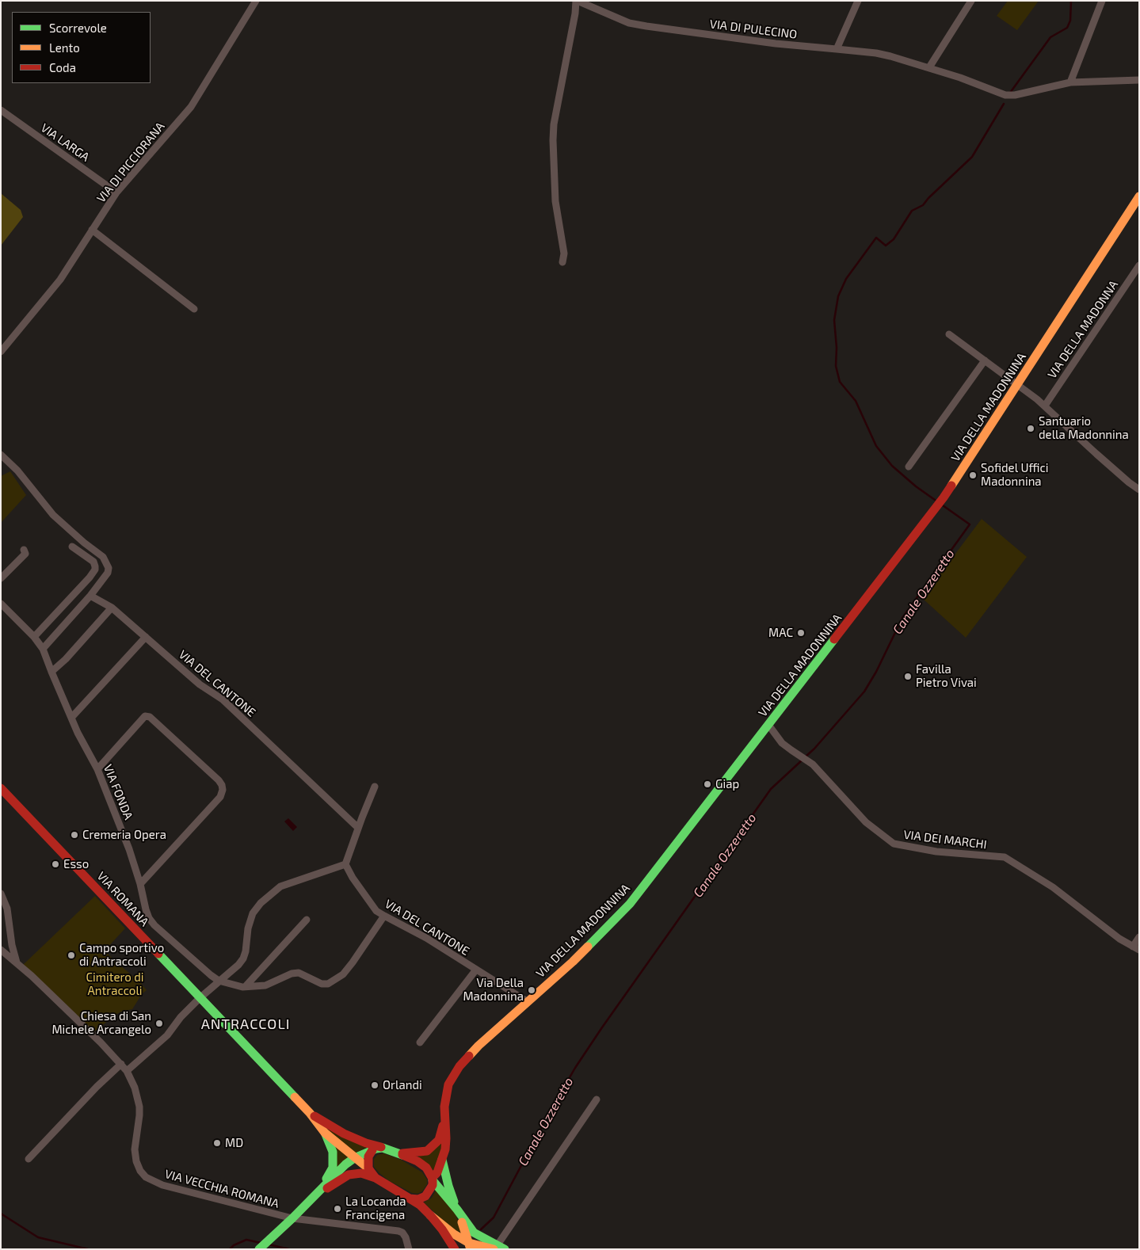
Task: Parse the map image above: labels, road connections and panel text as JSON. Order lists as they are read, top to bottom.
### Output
{
  "streets": {
    "street": [
      "VIA DI PULECINO",
      "VIA LARGA",
      "VIA DI PICCIORANA",
      "VIA DELLA MADONNA",
      "VIA DELLA MADONNINA",
      "VIA DEL CANTONE",
      "VIA FONDA",
      "VIA DEI MARCHI",
      "VIA ROMANA",
      "VIA VECCHIA ROMANA"
    ]
  },
  "crossings": [
    ["VIA LARGA", "VIA DI PICCIORANA"],
    ["VIA DELLA MADONNINA", "VIA DEL CANTONE"],
    ["VIA DELLA MADONNINA", "VIA DEI MARCHI"],
    ["VIA DEL CANTONE", "VIA FONDA"]
  ],
  "districts": ["ANTRACCOLI"],
  "water": ["Canale Ozzeretto"],
  "parks": ["Cimitero di Antraccoli"],
  "places": [
    "Santuario della Madonnina",
    "Sofidel Uffici Madonnina",
    "MAC",
    "Favilla Pietro Vivai",
    "Giap",
    "Cremeria Opera",
    "Esso",
    "Campo sportivo di Antraccoli",
    "Via Della Madonnina",
    "Chiesa di San Michele Arcangelo",
    "Orlandi",
    "MD",
    "La Locanda Francigena"
  ],
  "legend": ["Scorrevole", "Lento", "Coda"]
}
